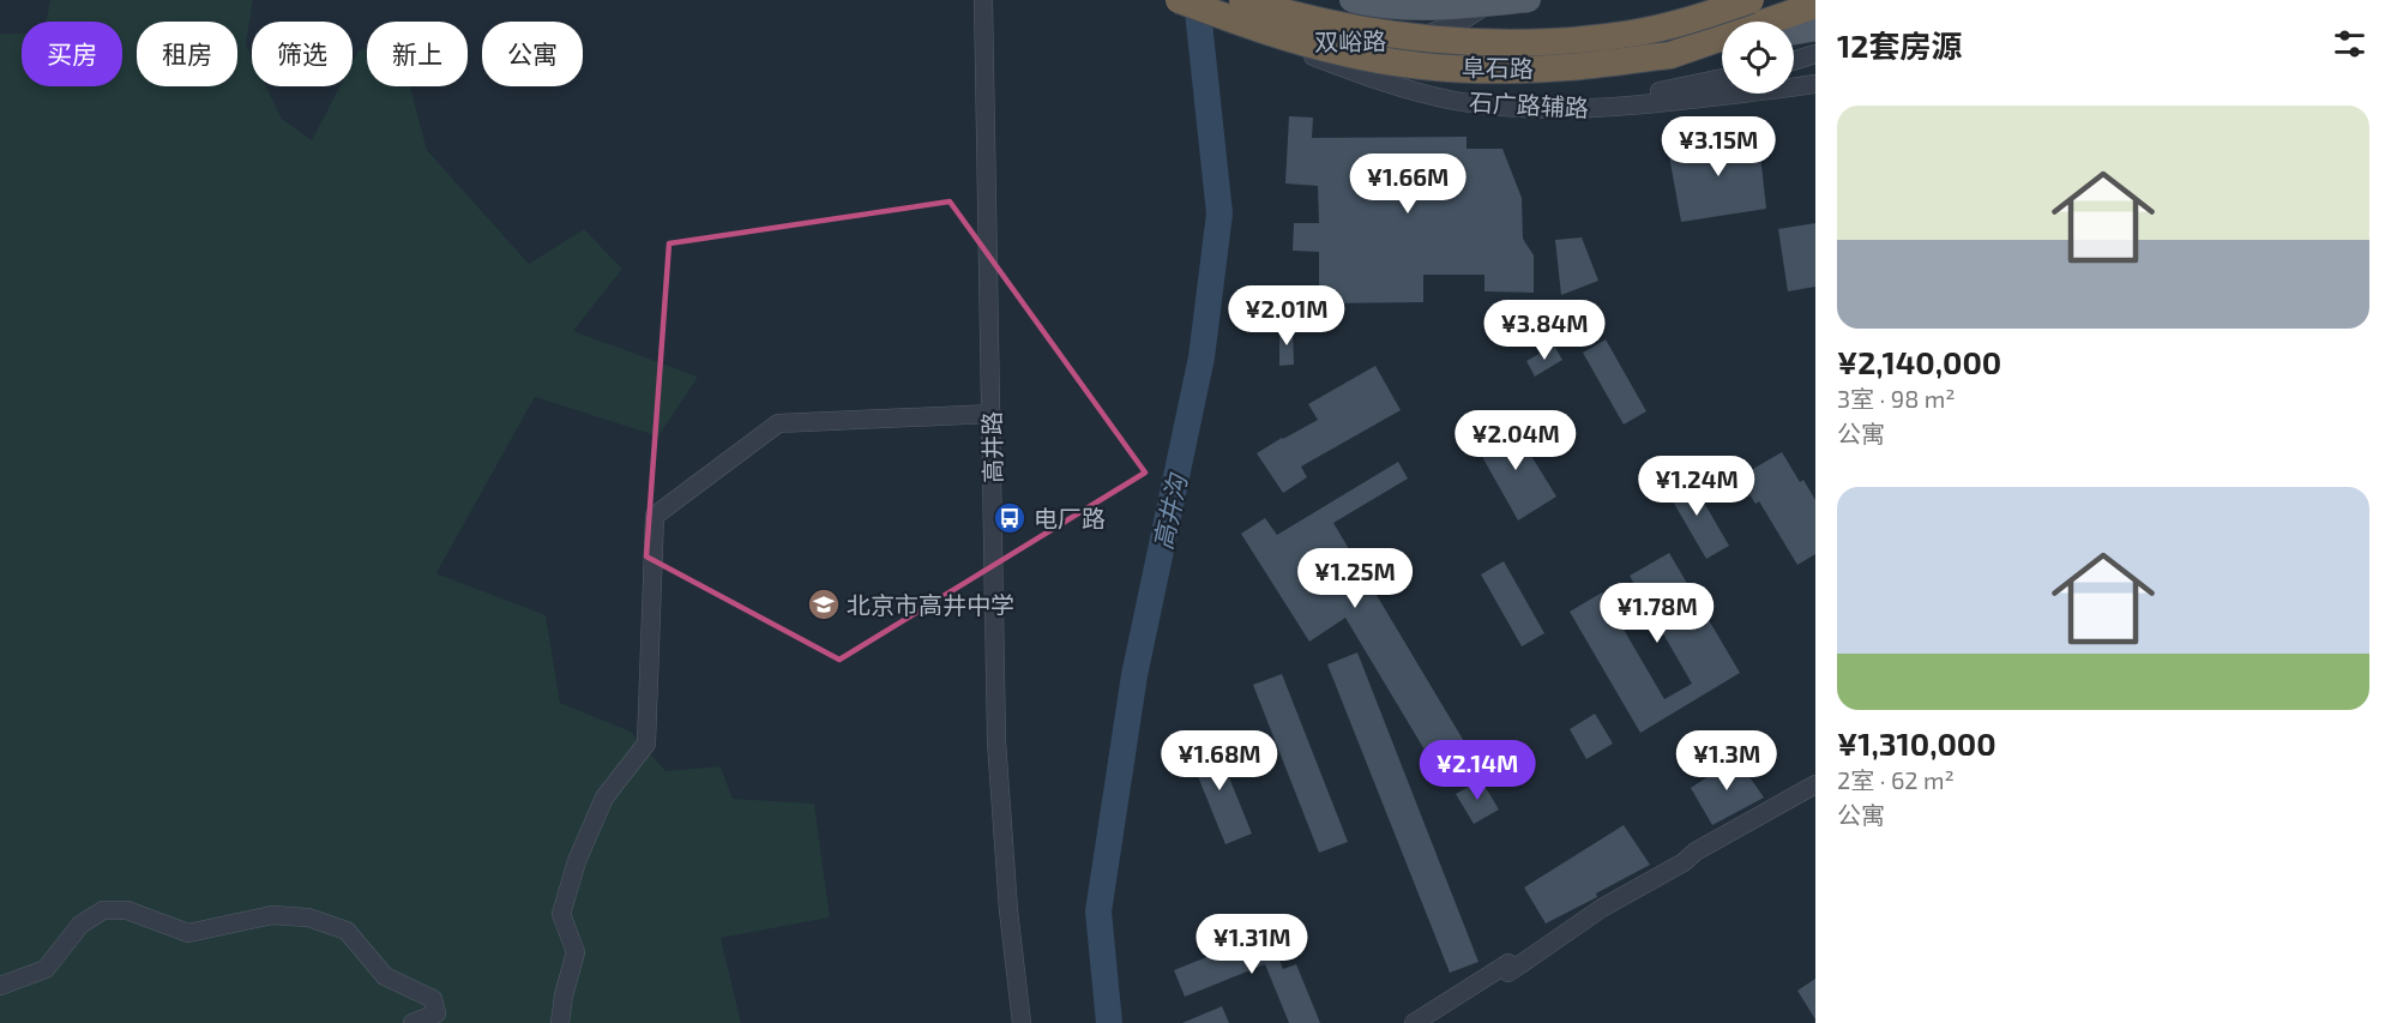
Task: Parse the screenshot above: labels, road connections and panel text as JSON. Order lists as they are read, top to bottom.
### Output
{
  "streets": {
    "highway": ["阜石路"],
    "street": ["双峪路", "石广路辅路", "高井路"]
  },
  "crossings": [
    ["双峪路", "石广路辅路"]
  ],
  "water": ["高井沟"],
  "places": {
    "bus stop": ["电厂路"],
    "school or university": ["北京市高井中学"]
  },
  "page": {
    "heading": "12套房源",
    "chip": [
      "买房",
      "租房",
      "筛选",
      "新上",
      "公寓"
    ],
    "list": [
      {
        "name": "¥2,140,000",
        "note": "3室 · 98 m² · 公寓"
      },
      {
        "name": "¥1,310,000",
        "note": "2室 · 62 m² · 公寓"
      }
    ],
    "price": [
      "¥3.15M",
      "¥1.66M",
      "¥2.01M",
      "¥3.84M",
      "¥2.04M",
      "¥1.24M",
      "¥1.25M",
      "¥1.78M",
      "¥1.68M",
      "¥1.3M",
      "¥2.14M",
      "¥1.31M"
    ]
  }
}
